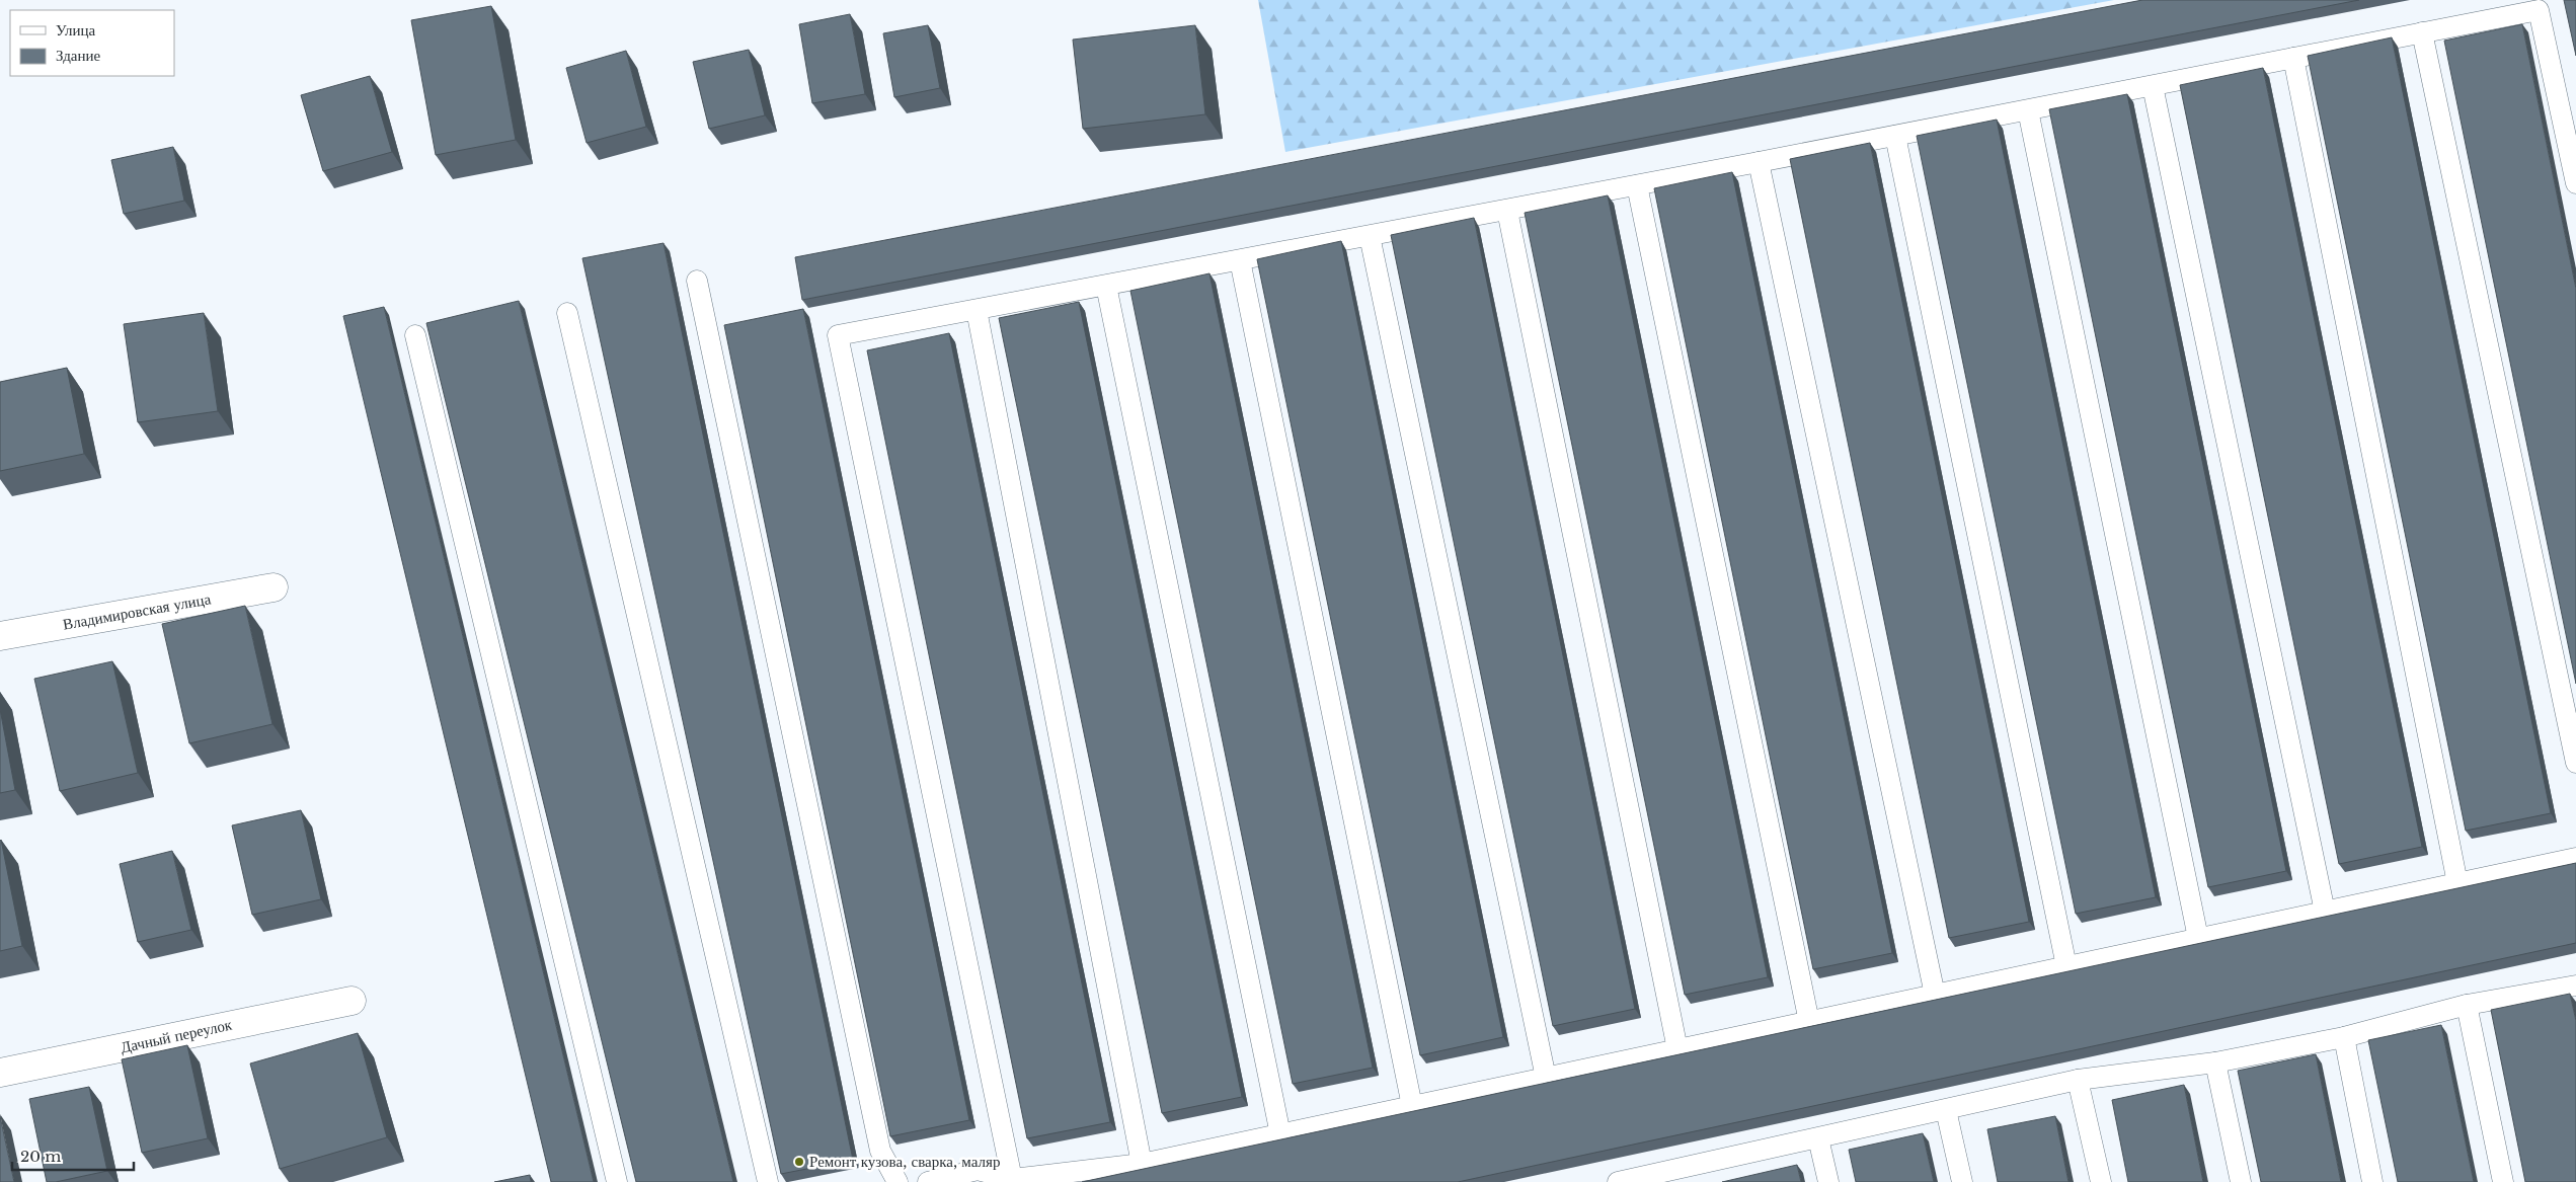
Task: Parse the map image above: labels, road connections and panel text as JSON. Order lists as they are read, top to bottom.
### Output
{
  "streets": {
    "street": ["Владимировская улица", "Дачный переулок"]
  },
  "places": ["Ремонт кузова, сварка, маляр"],
  "legend": ["Улица", "Здание"],
  "scale_bar": "20 m"
}
